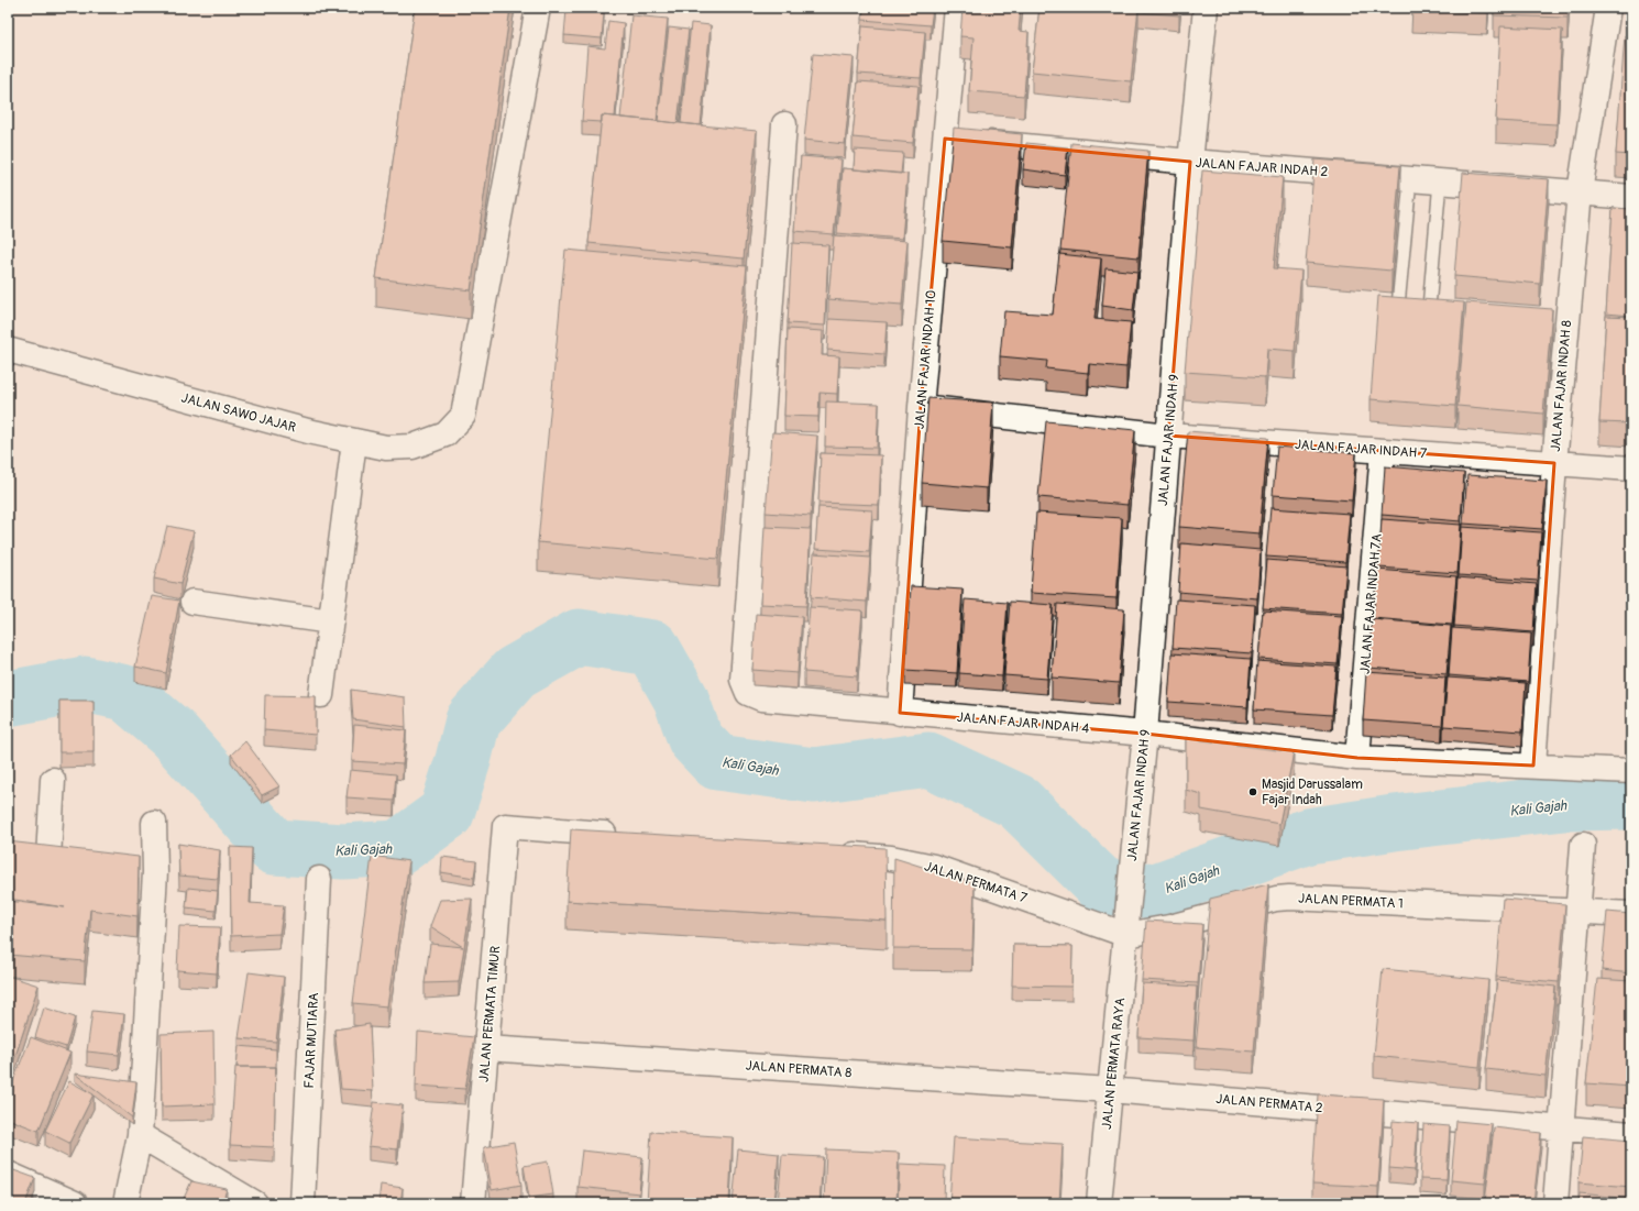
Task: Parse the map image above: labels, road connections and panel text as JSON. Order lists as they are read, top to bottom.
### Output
{
  "streets": {
    "street": [
      "JALAN FAJAR INDAH 2",
      "JALAN FAJAR INDAH 10",
      "JALAN FAJAR INDAH 8",
      "JALAN SAWO JAJAR",
      "JALAN FAJAR INDAH 9",
      "JALAN FAJAR INDAH 7",
      "JALAN FAJAR INDAH 7A",
      "JALAN FAJAR INDAH 4",
      "JALAN PERMATA 7",
      "JALAN PERMATA 1",
      "JALAN PERMATA TIMUR",
      "FAJAR MUTIARA",
      "JALAN PERMATA RAYA",
      "JALAN PERMATA 8",
      "JALAN PERMATA 2"
    ]
  },
  "crossings": [
    ["JALAN FAJAR INDAH 2", "JALAN FAJAR INDAH 10"],
    ["JALAN FAJAR INDAH 2", "JALAN FAJAR INDAH 8"],
    ["JALAN FAJAR INDAH 2", "JALAN FAJAR INDAH 9"],
    ["JALAN FAJAR INDAH 10", "JALAN FAJAR INDAH 7"],
    ["JALAN FAJAR INDAH 10", "JALAN FAJAR INDAH 4"],
    ["JALAN FAJAR INDAH 8", "JALAN FAJAR INDAH 7"],
    ["JALAN FAJAR INDAH 8", "JALAN FAJAR INDAH 4"],
    ["JALAN FAJAR INDAH 9", "JALAN FAJAR INDAH 7"],
    ["JALAN FAJAR INDAH 9", "JALAN FAJAR INDAH 4"],
    ["JALAN FAJAR INDAH 9", "JALAN PERMATA 7"],
    ["JALAN FAJAR INDAH 9", "JALAN PERMATA 1"],
    ["JALAN FAJAR INDAH 9", "JALAN PERMATA RAYA"],
    ["JALAN FAJAR INDAH 7", "JALAN FAJAR INDAH 7A"],
    ["JALAN FAJAR INDAH 7A", "JALAN FAJAR INDAH 4"],
    ["JALAN PERMATA 7", "JALAN PERMATA 1"],
    ["JALAN PERMATA 7", "JALAN PERMATA RAYA"],
    ["JALAN PERMATA 1", "JALAN PERMATA RAYA"],
    ["JALAN PERMATA TIMUR", "JALAN PERMATA 8"],
    ["JALAN PERMATA RAYA", "JALAN PERMATA 8"],
    ["JALAN PERMATA RAYA", "JALAN PERMATA 2"],
    ["JALAN PERMATA 8", "JALAN PERMATA 2"]
  ],
  "water": ["Kali Gajah"],
  "places": ["Masjid Darussalam Fajar Indah"]
}
